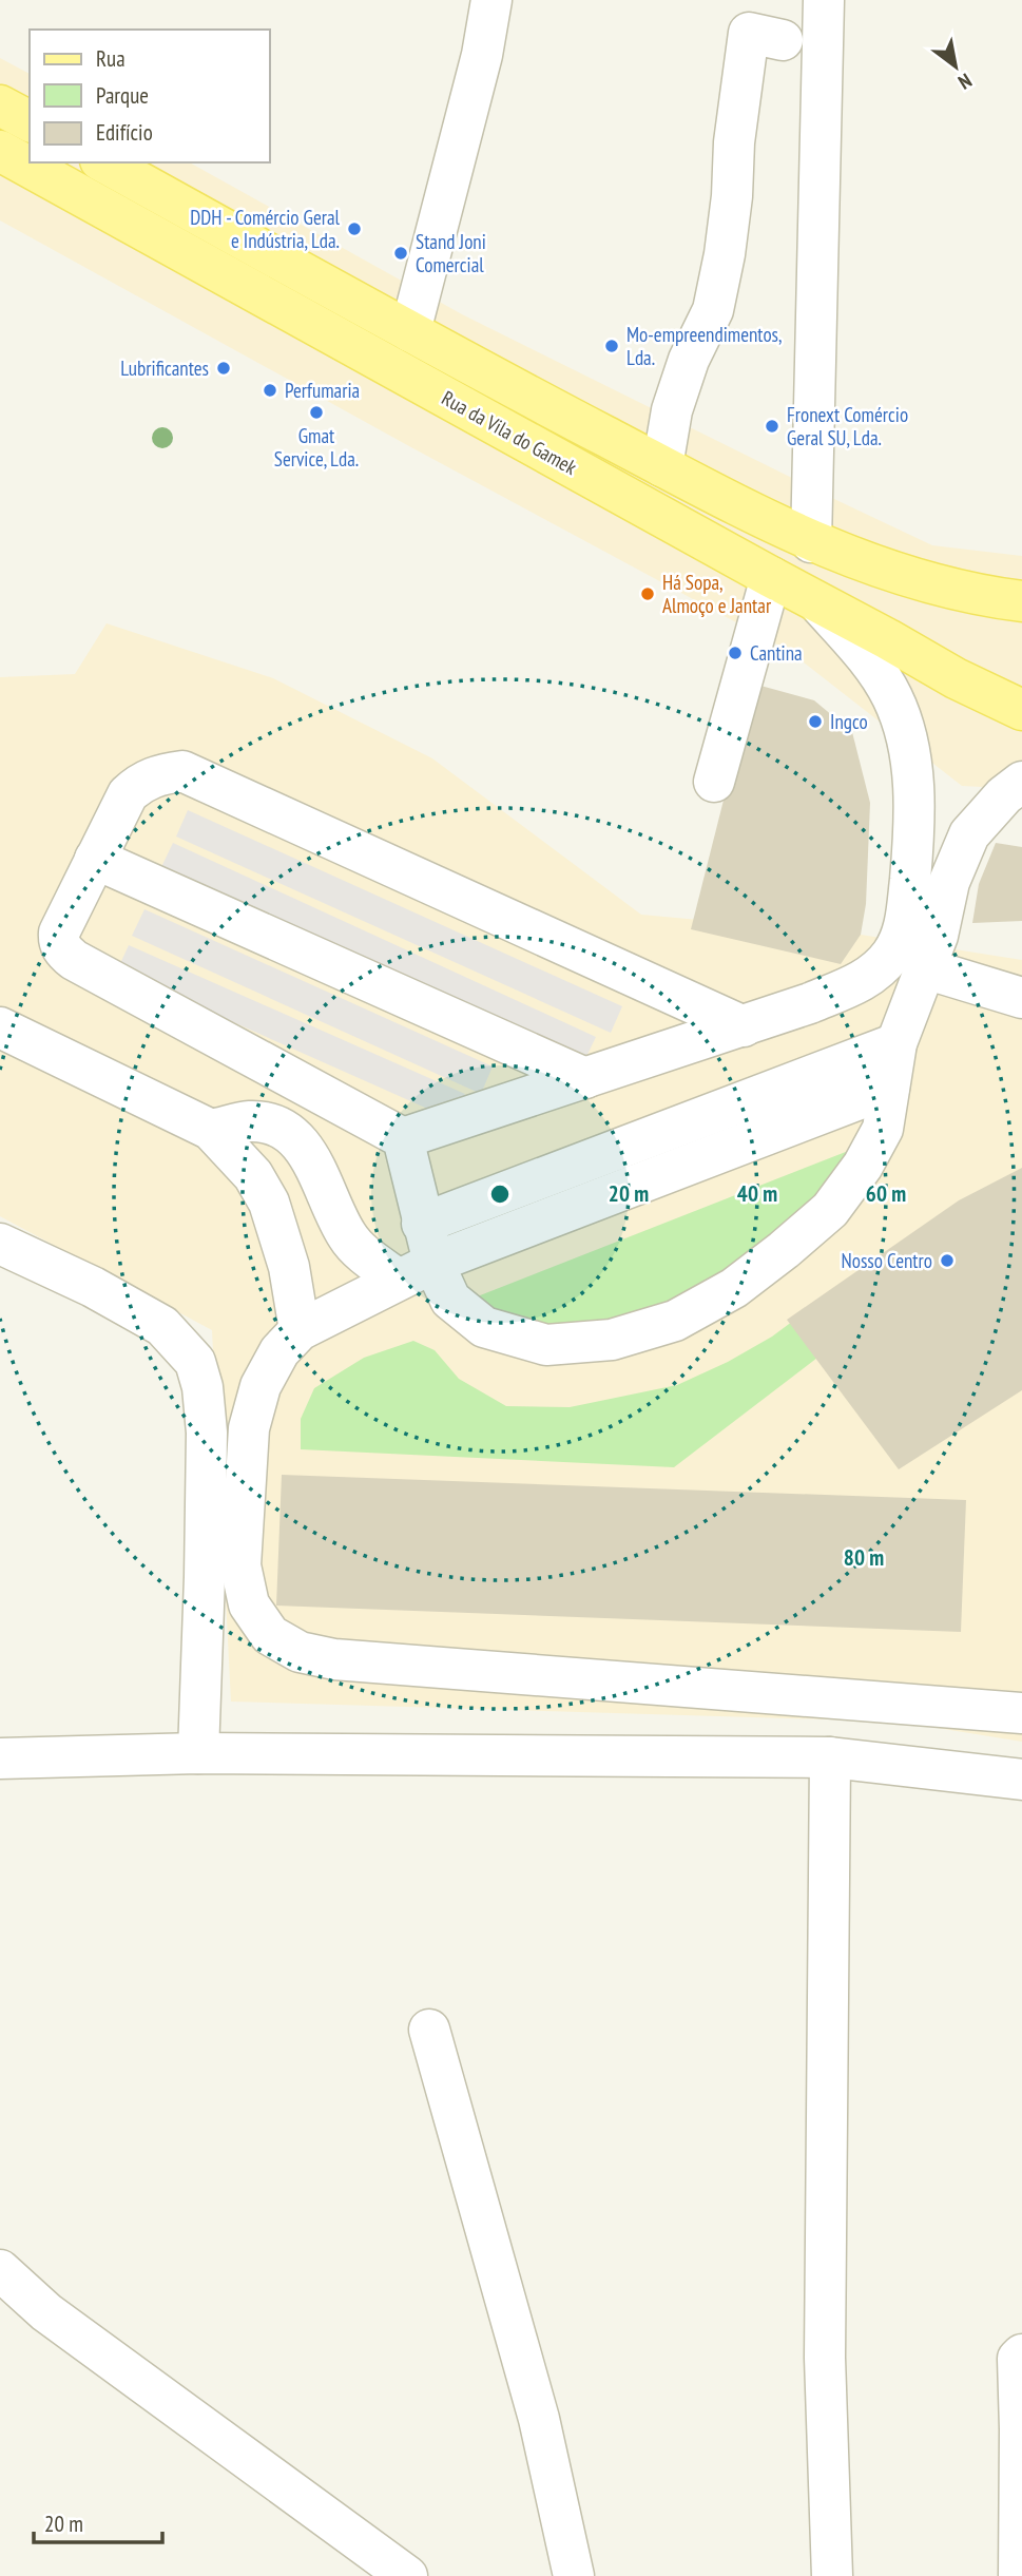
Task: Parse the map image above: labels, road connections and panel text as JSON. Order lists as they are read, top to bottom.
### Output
{
  "streets": {
    "main road": ["Rua da Vila do Gamek"]
  },
  "places": [
    "DDH - Comércio Geral e Indústria, Lda.",
    "Stand Joni Comercial",
    "Mo-empreendimentos, Lda.",
    "Lubrificantes",
    "Perfumaria",
    "Gmat Service, Lda.",
    "Fronext Comércio Geral SU, Lda.",
    "Há Sopa, Almoço e Jantar",
    "Cantina",
    "Ingco",
    "Nosso Centro"
  ],
  "legend": ["Rua", "Parque", "Edifício"],
  "scale_bar": "20 m",
  "north": "bottom right",
  "rings": [
    "20 m",
    "40 m",
    "60 m",
    "80 m"
  ]
}
